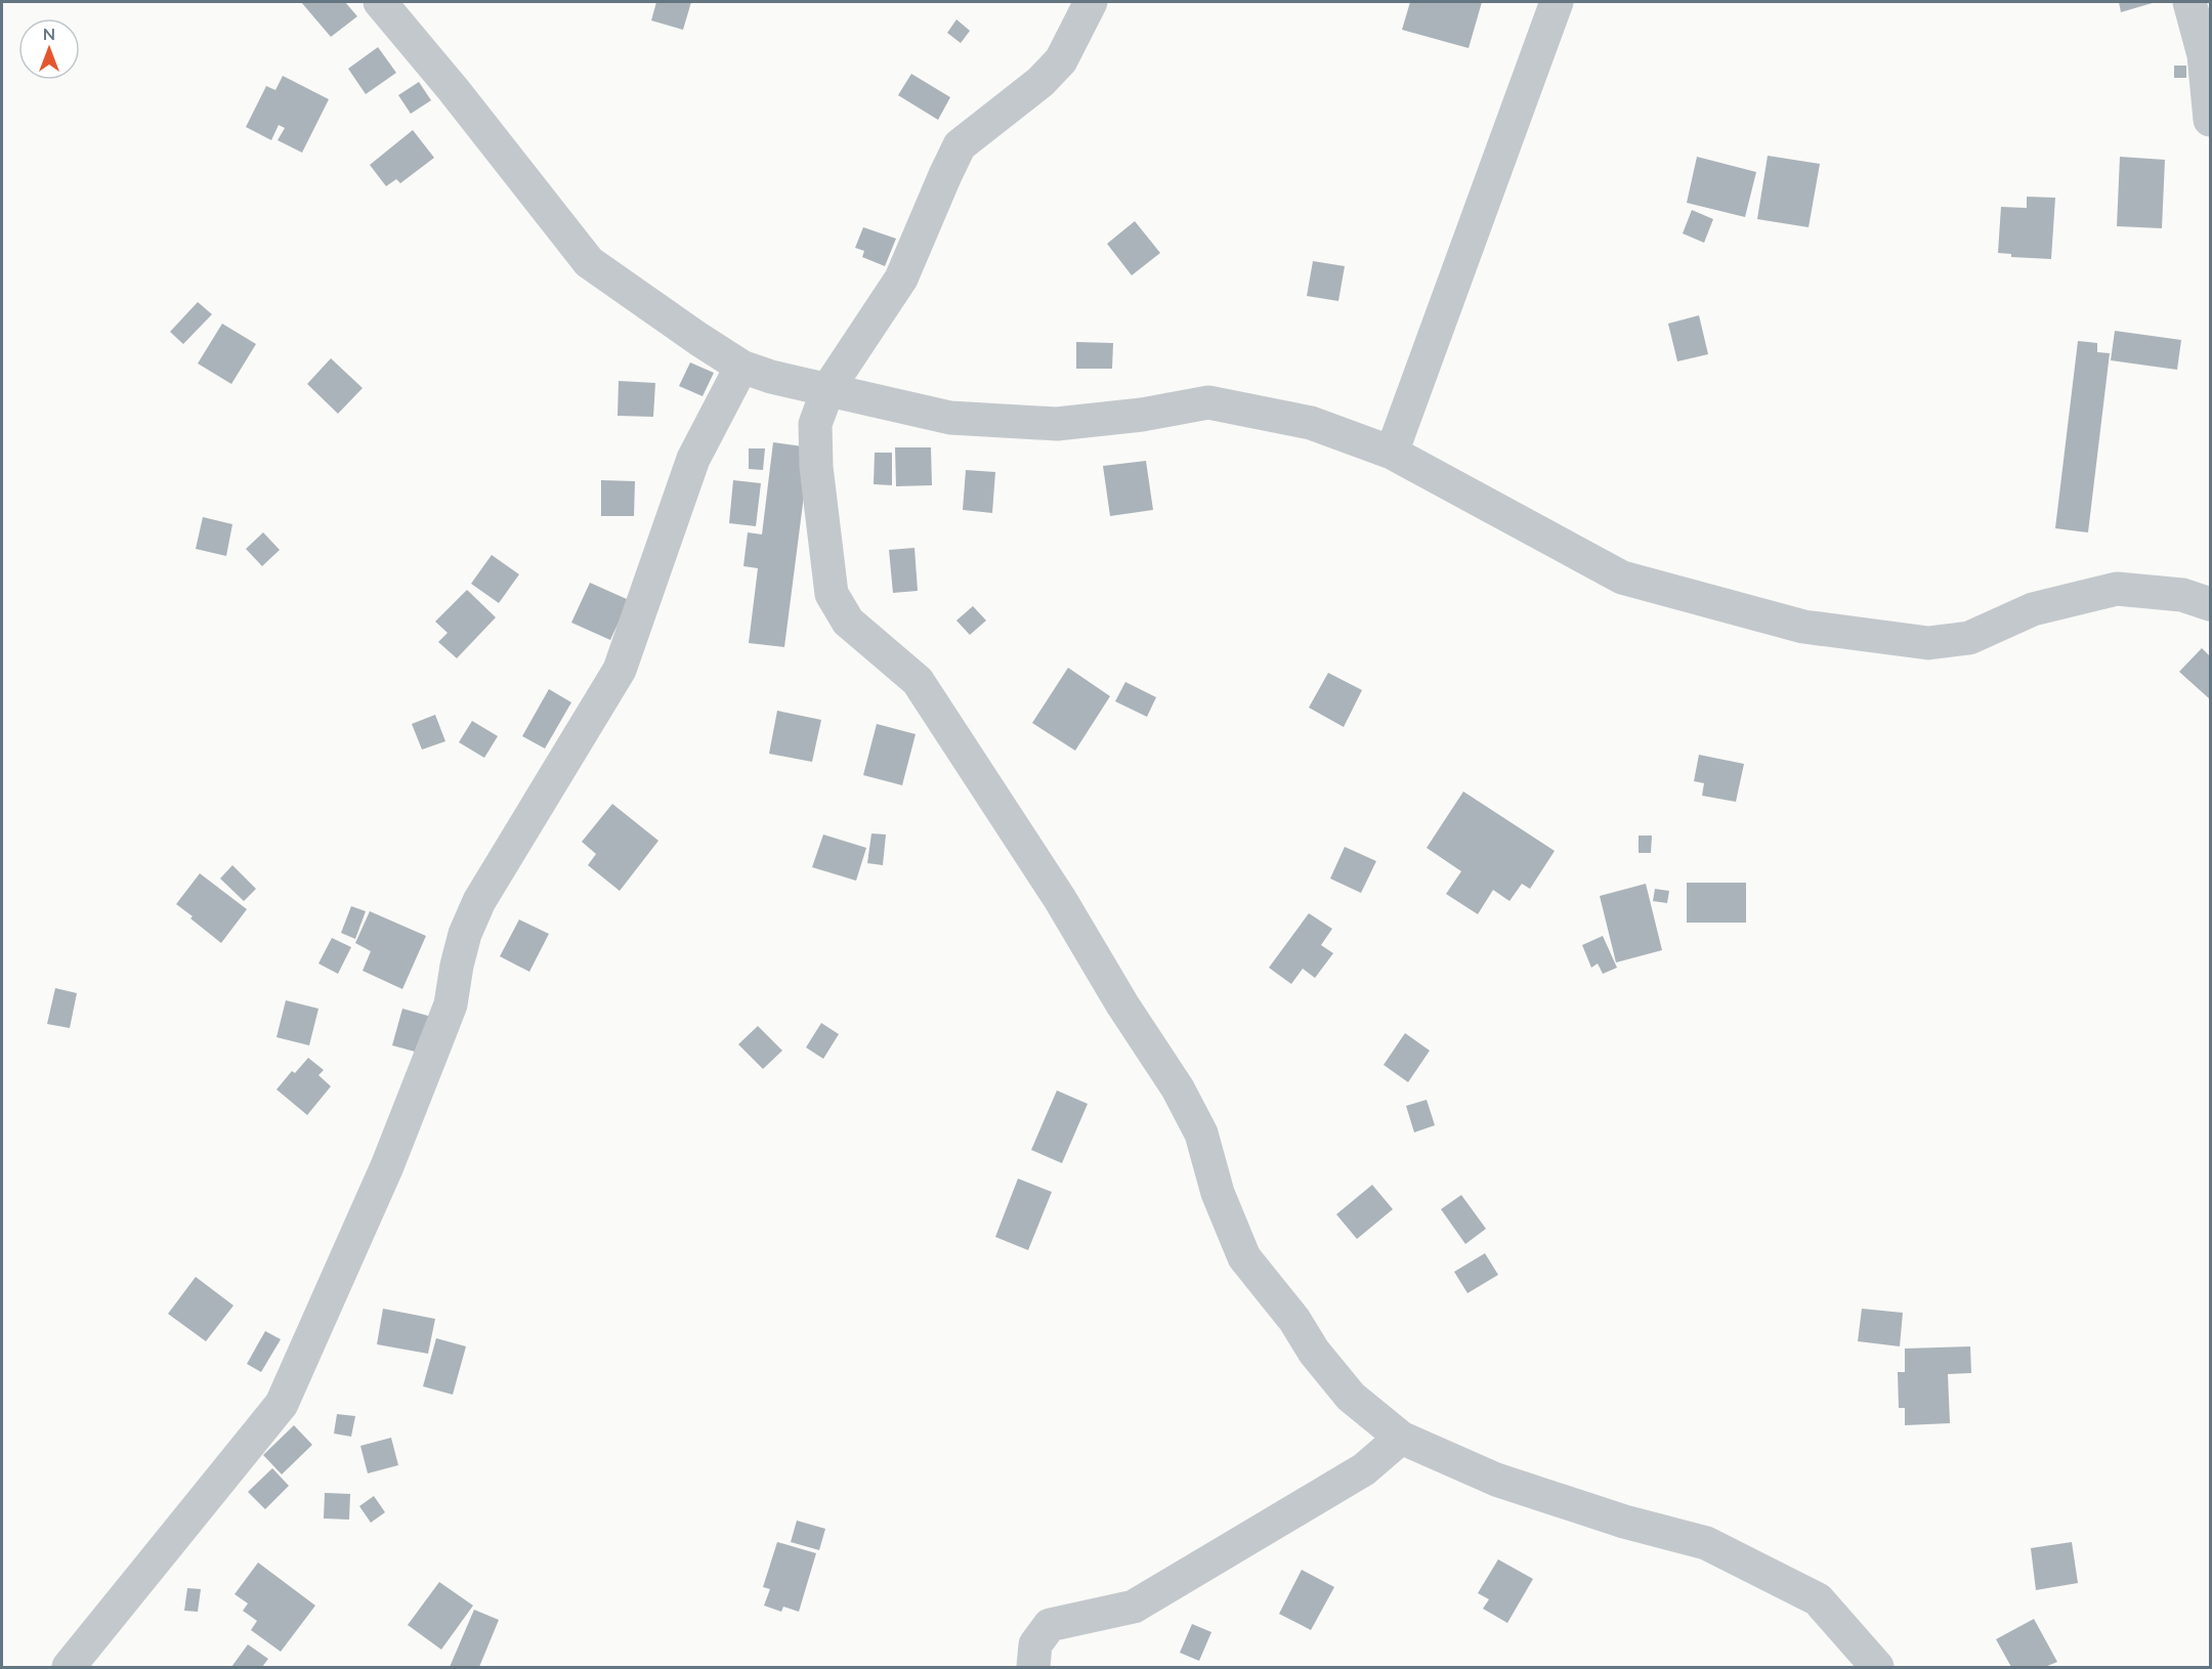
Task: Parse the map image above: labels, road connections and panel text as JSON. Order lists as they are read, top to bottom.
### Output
{
  "north": "top"
}
